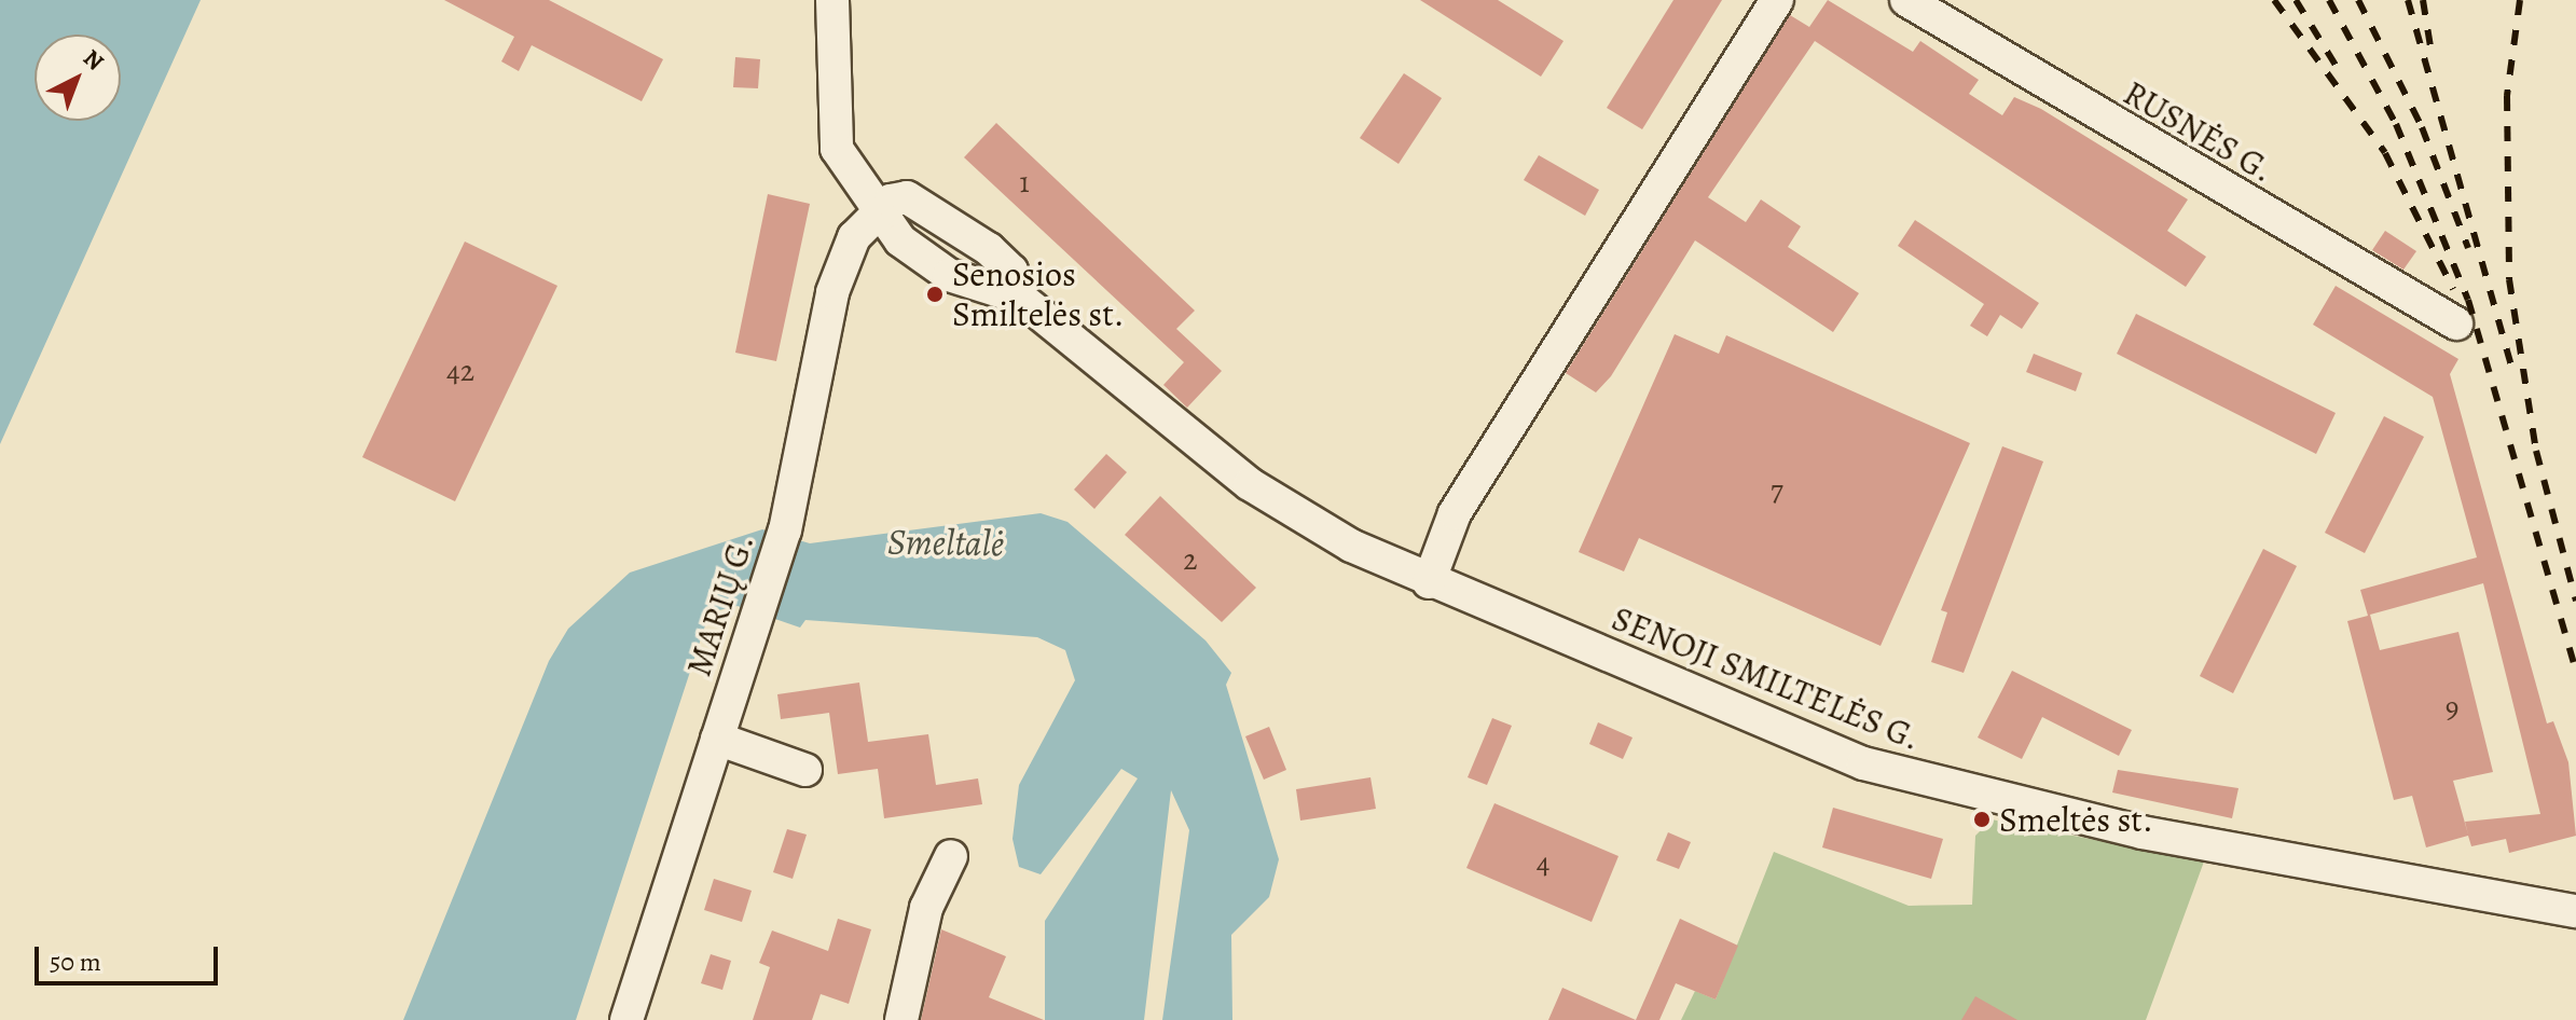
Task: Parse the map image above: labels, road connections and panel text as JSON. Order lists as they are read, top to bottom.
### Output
{
  "streets": {
    "street": ["RUSNĖS G.", "MARIŲ G.", "SENOJI SMILTELĖS G."]
  },
  "crossings": [
    ["MARIŲ G.", "SENOJI SMILTELĖS G."]
  ],
  "water": ["Smeltalė"],
  "places": ["Senosios Smiltelės st.", "Smeltės st."],
  "house_numbers": [
    "1",
    "42",
    "7",
    "2",
    "9",
    "4"
  ],
  "scale_bar": "50 m",
  "north": "top right"
}
